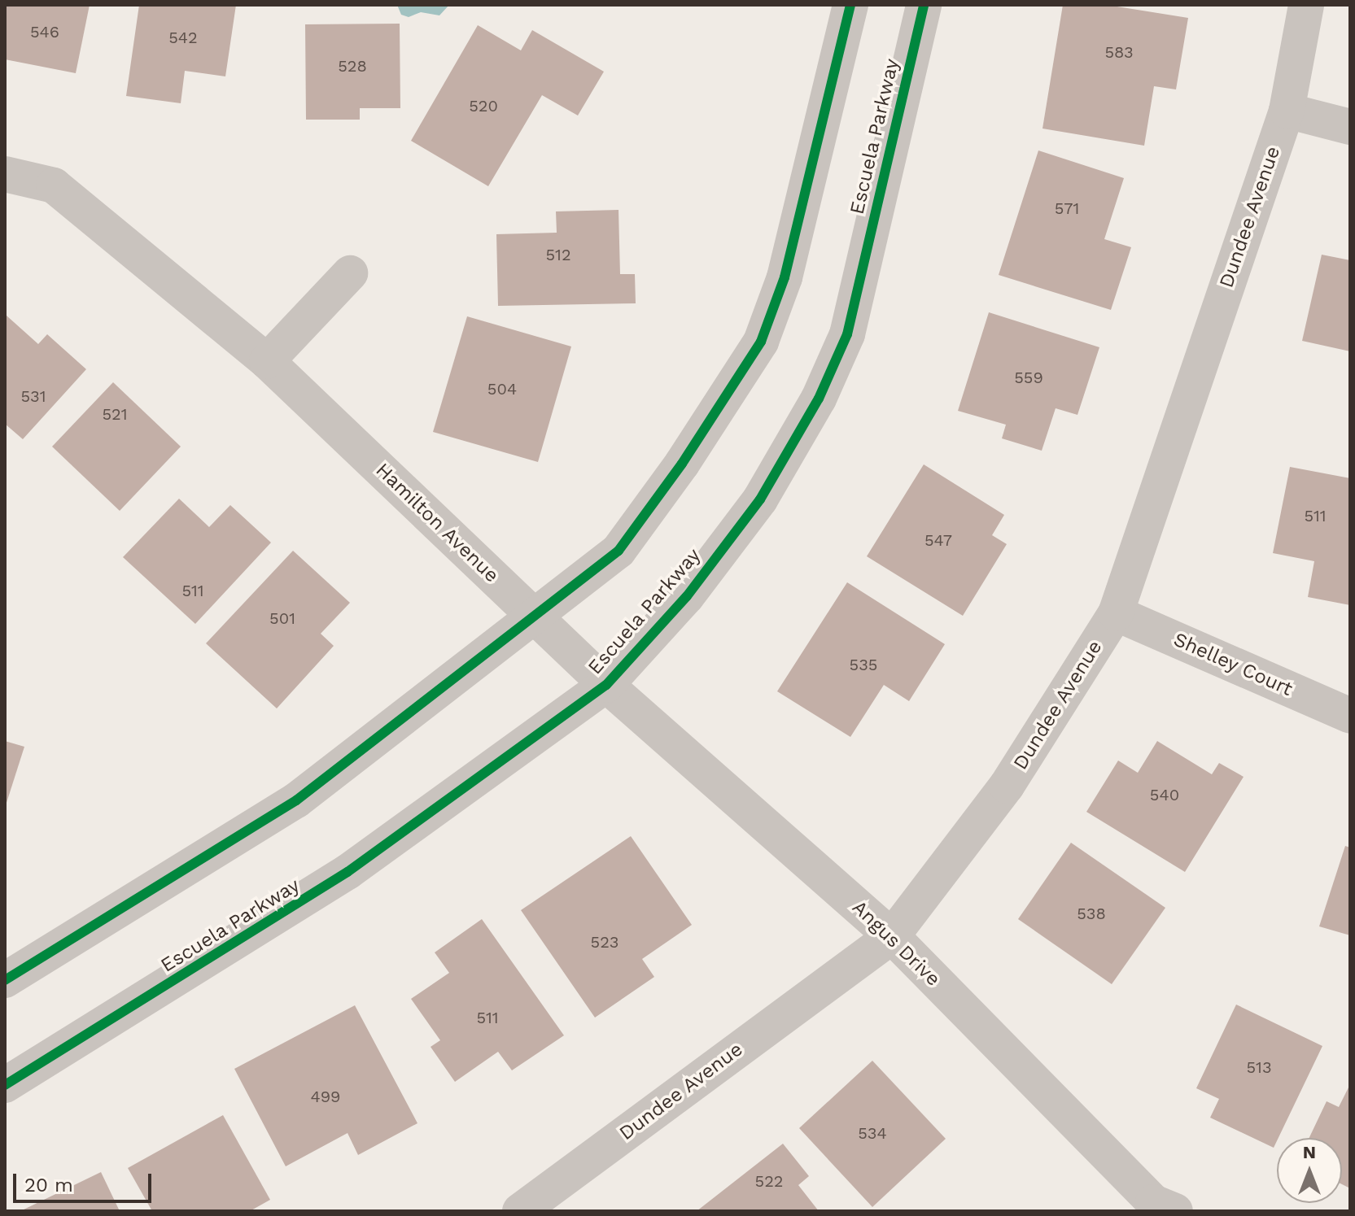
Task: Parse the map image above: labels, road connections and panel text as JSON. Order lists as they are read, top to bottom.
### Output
{
  "streets": {
    "street": [
      "Escuela Parkway",
      "Dundee Avenue",
      "Hamilton Avenue",
      "Shelley Court",
      "Angus Drive"
    ]
  },
  "crossings": [
    ["Escuela Parkway", "Hamilton Avenue"],
    ["Escuela Parkway", "Angus Drive"],
    ["Dundee Avenue", "Shelley Court"],
    ["Dundee Avenue", "Angus Drive"],
    ["Hamilton Avenue", "Angus Drive"]
  ],
  "house_numbers": [
    "546",
    "542",
    "583",
    "528",
    "520",
    "571",
    "512",
    "559",
    "504",
    "531",
    "521",
    "511",
    "547",
    "511",
    "501",
    "535",
    "540",
    "538",
    "523",
    "511",
    "513",
    "499",
    "534",
    "522"
  ],
  "scale_bar": "20 m",
  "north": "top"
}
